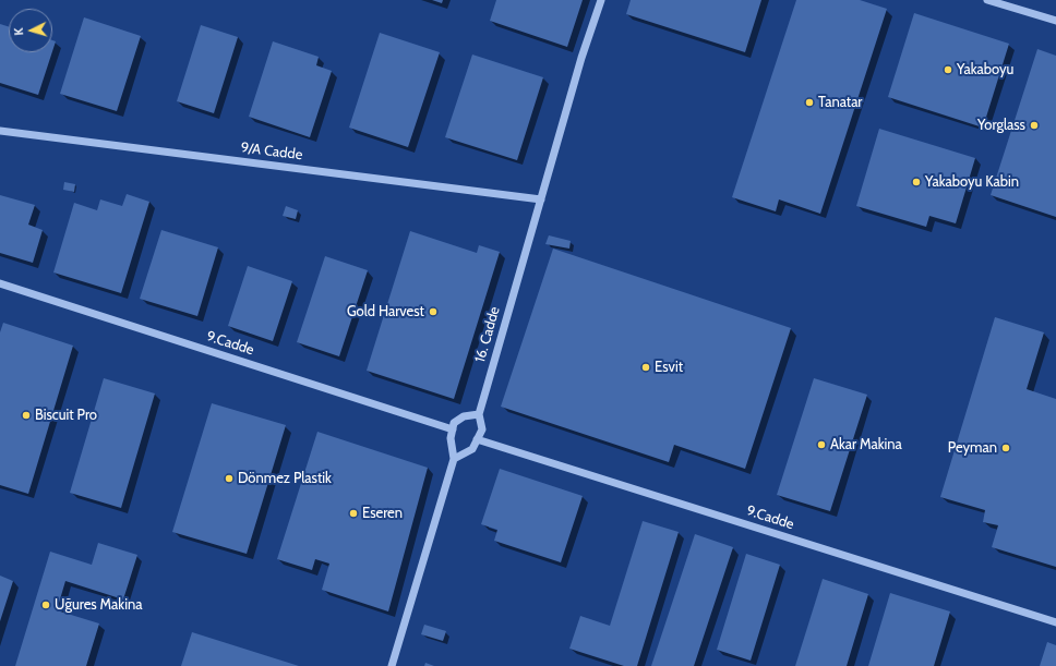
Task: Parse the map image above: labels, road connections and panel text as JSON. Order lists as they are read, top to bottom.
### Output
{
  "streets": {
    "street": ["9/A Cadde", "16. Cadde", "9.Cadde"]
  },
  "crossings": [
    ["9/A Cadde", "16. Cadde"],
    ["16. Cadde", "9.Cadde"]
  ],
  "places": [
    "Yakaboyu",
    "Tanatar",
    "Yorglass",
    "Yakaboyu Kabin",
    "Gold Harvest",
    "Esvit",
    "Biscuit Pro",
    "Akar Makina",
    "Peyman",
    "Dönmez Plastik",
    "Eseren",
    "Uğures Makina"
  ],
  "north": "left"
}
